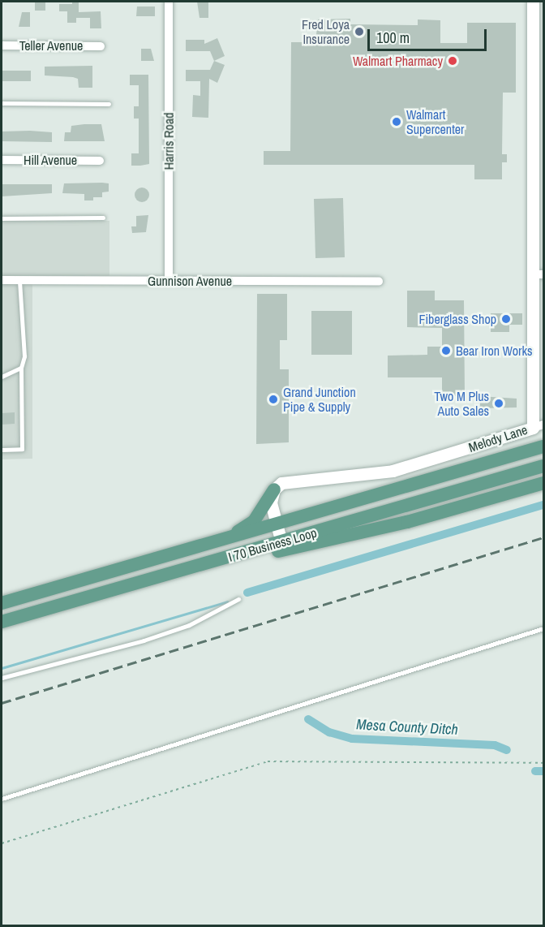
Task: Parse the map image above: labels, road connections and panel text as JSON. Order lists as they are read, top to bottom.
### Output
{
  "streets": {
    "main road": ["I 70 Business Loop"],
    "street": [
      "Teller Avenue",
      "Harris Road",
      "Hill Avenue",
      "Gunnison Avenue",
      "Melody Lane"
    ]
  },
  "crossings": [
    ["Harris Road", "Gunnison Avenue"]
  ],
  "water": ["Mesa County Ditch"],
  "places": [
    "Fred Loya Insurance",
    "Walmart Pharmacy",
    "Walmart Supercenter",
    "Fiberglass Shop",
    "Bear Iron Works",
    "Grand Junction Pipe & Supply",
    "Two M Plus Auto Sales"
  ],
  "scale_bar": "100 m"
}
